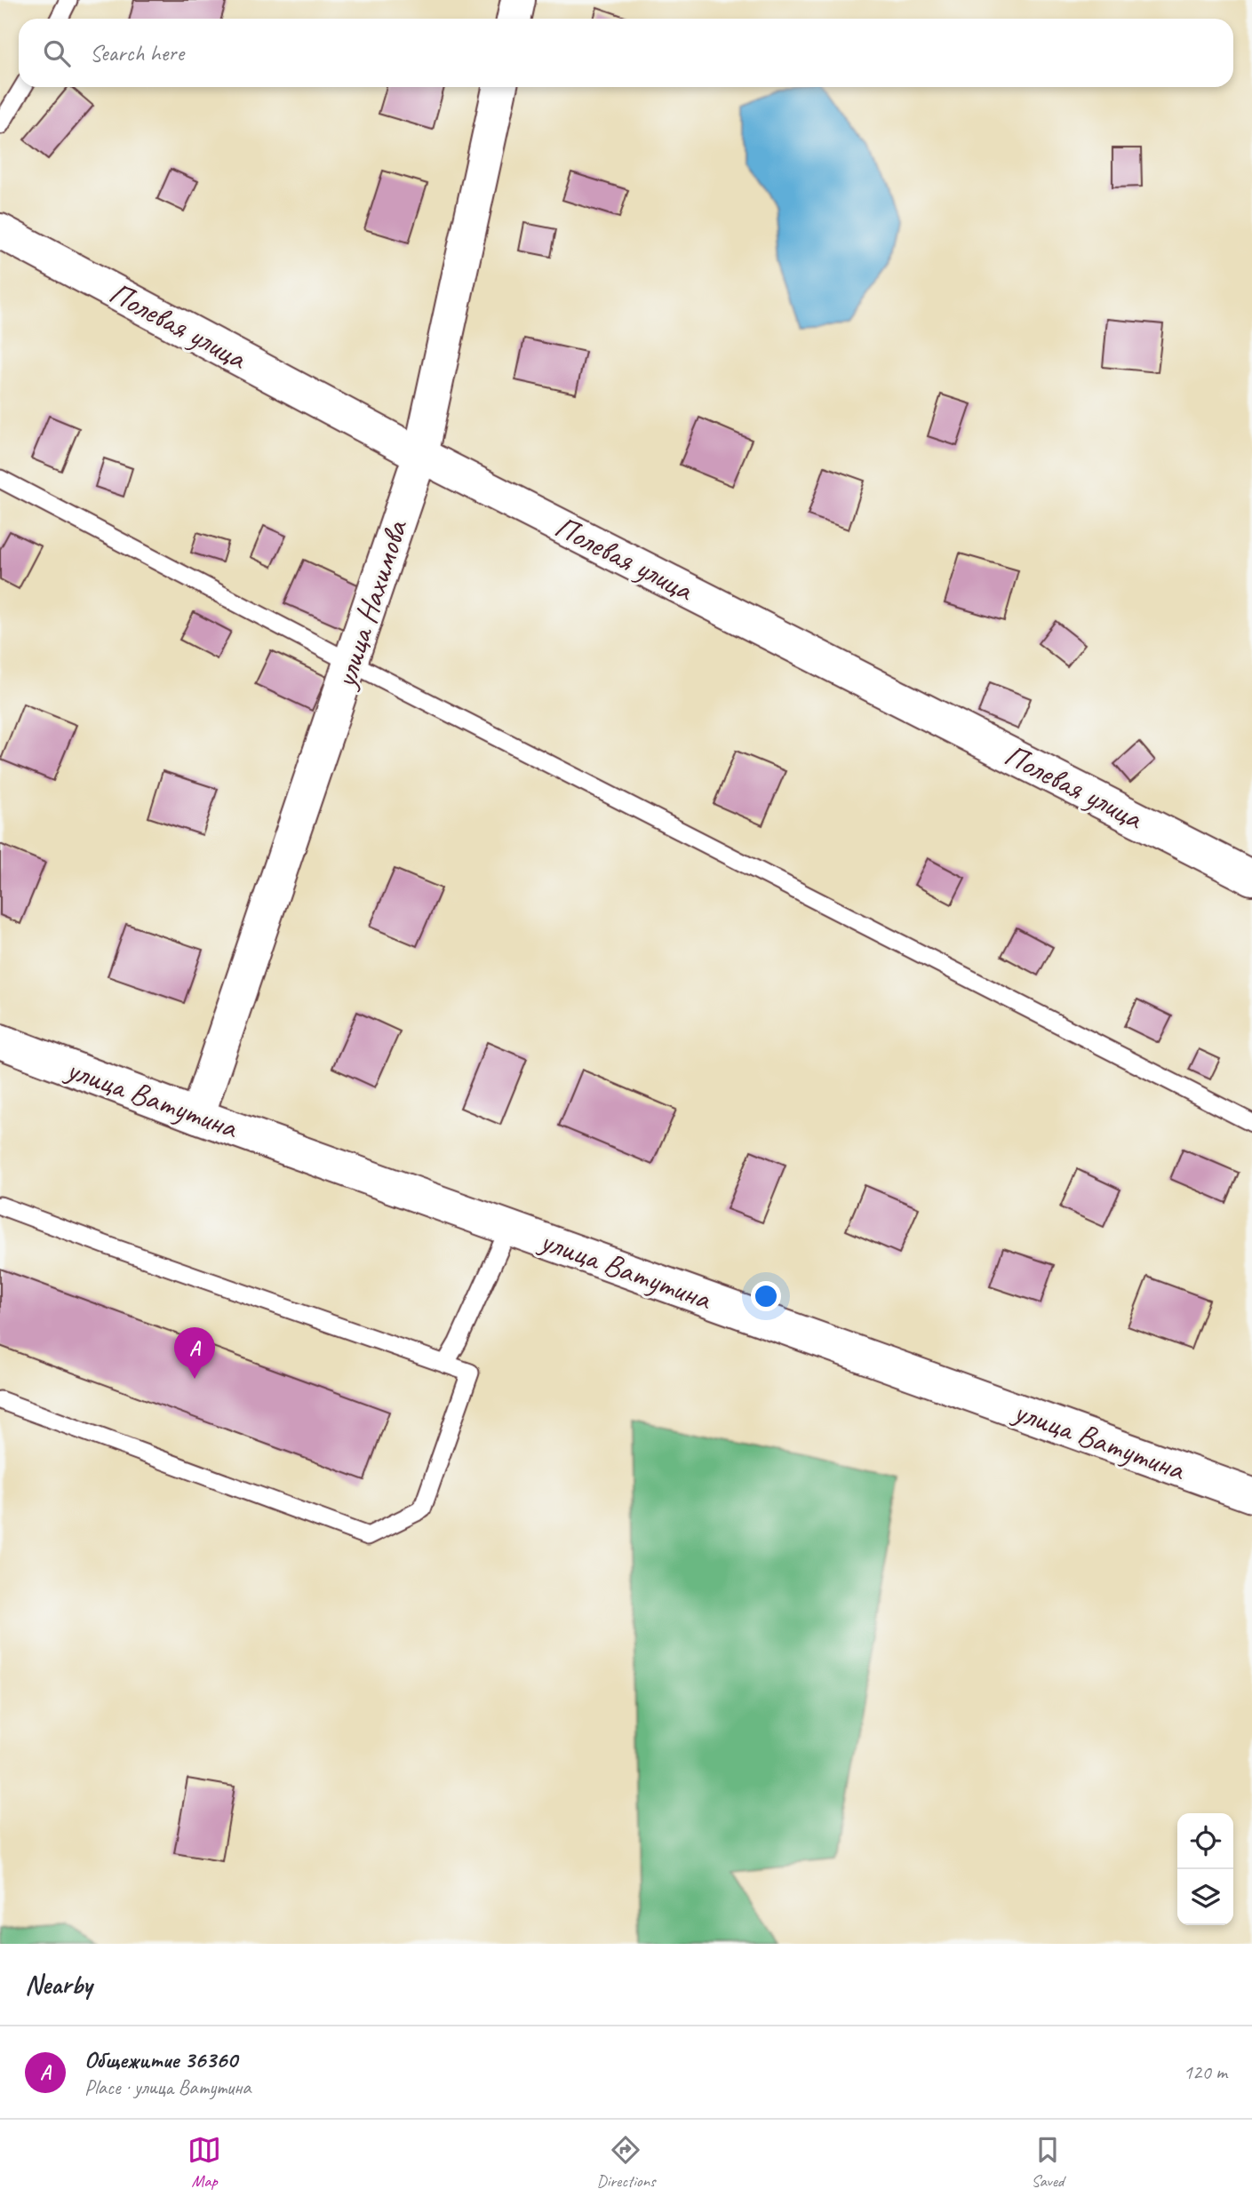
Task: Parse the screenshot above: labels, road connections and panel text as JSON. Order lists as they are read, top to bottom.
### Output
{
  "streets": {
    "street": ["Полевая улица", "улица Нахимова", "улица Ватутина"]
  },
  "crossings": [
    ["Полевая улица", "улица Нахимова"],
    ["улица Нахимова", "улица Ватутина"]
  ],
  "page": {
    "search": "Search here",
    "pins": "A",
    "heading": "Nearby",
    "list": [
      {
        "mark": "A",
        "name": "Общежитие 36360",
        "note": "Place · улица Ватутина",
        "value": "120 m"
      }
    ],
    "nav": ["Map", "Directions", "Saved"]
  }
}
